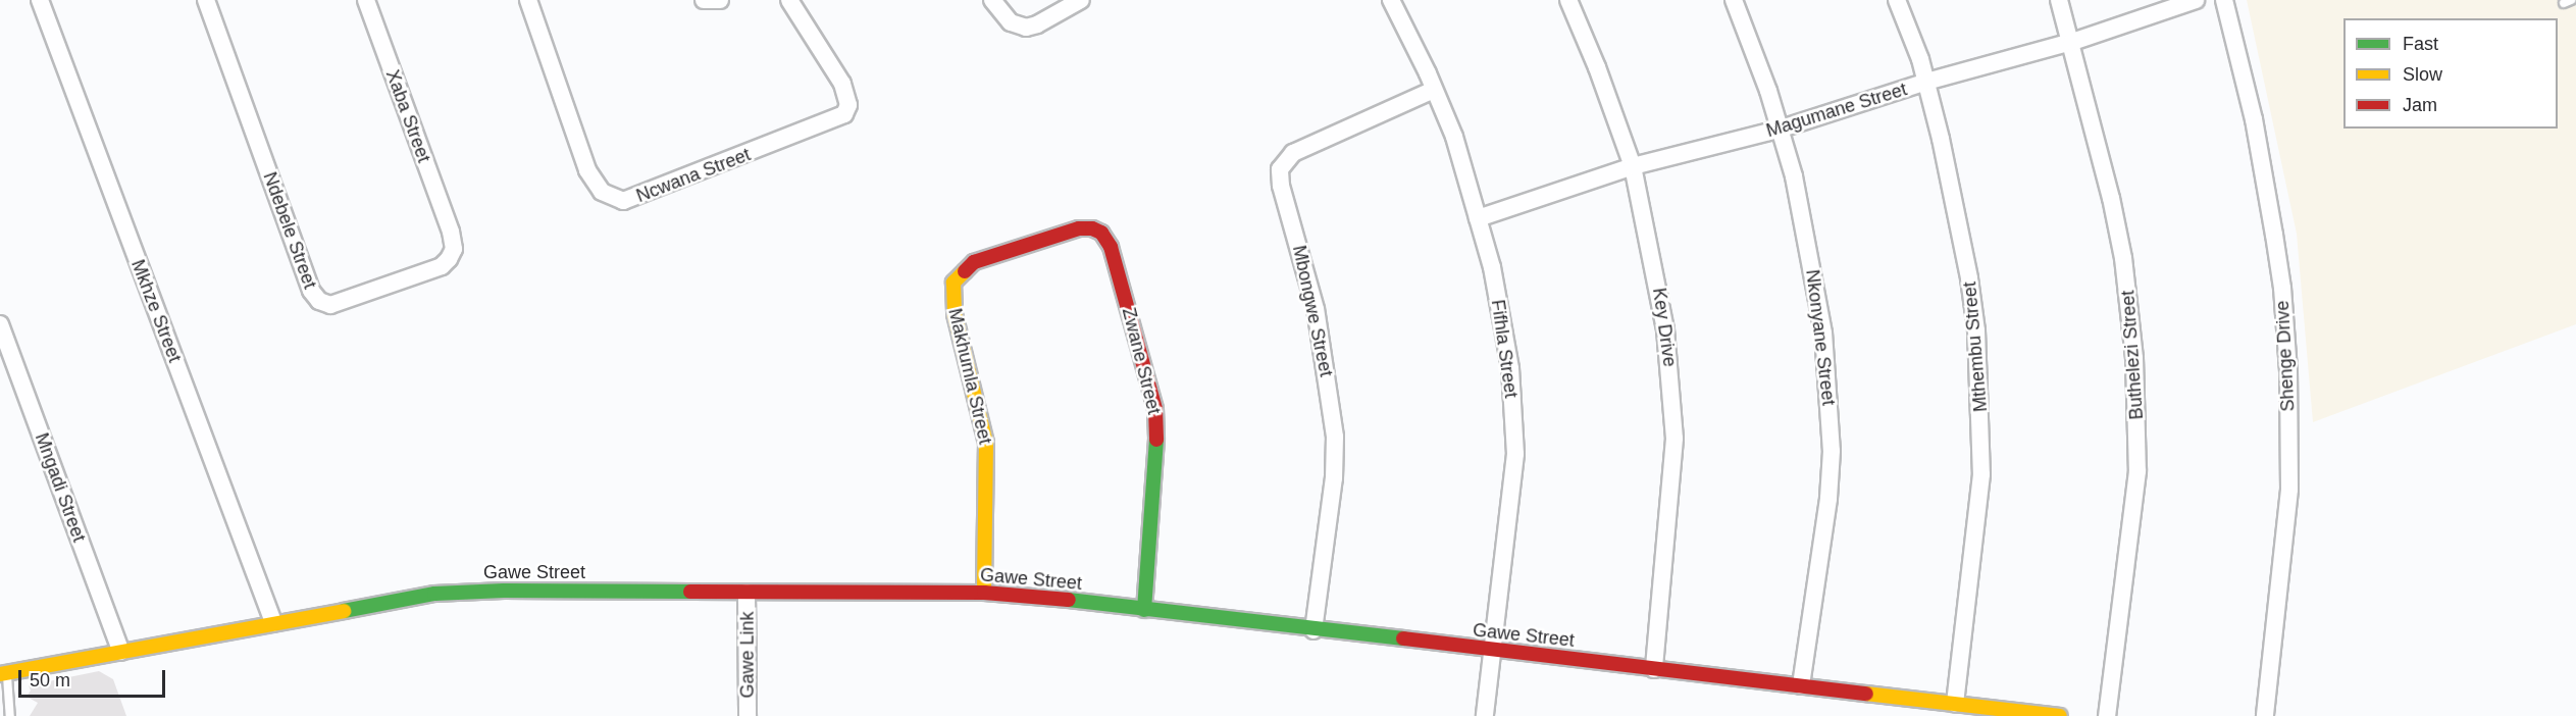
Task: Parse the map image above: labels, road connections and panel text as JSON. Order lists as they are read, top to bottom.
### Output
{
  "streets": {
    "street": [
      "Magumane Street",
      "Xaba Street",
      "Ncwana Street",
      "Ndebele Street",
      "Mkhze Street",
      "Mbongwe Street",
      "Key Drive",
      "Nkonyane Street",
      "Mthembu Street",
      "Fifhla Street",
      "Buthelezi Street",
      "Shenge Drive",
      "Zwane Street",
      "Makhumla Street",
      "Mngadi Street",
      "Gawe Street",
      "Gawe Link"
    ]
  },
  "crossings": [
    ["Magumane Street", "Key Drive"],
    ["Magumane Street", "Nkonyane Street"],
    ["Magumane Street", "Mthembu Street"],
    ["Magumane Street", "Fifhla Street"],
    ["Magumane Street", "Buthelezi Street"],
    ["Xaba Street", "Ndebele Street"],
    ["Mkhze Street", "Gawe Street"],
    ["Mbongwe Street", "Fifhla Street"],
    ["Mbongwe Street", "Gawe Street"],
    ["Key Drive", "Gawe Street"],
    ["Nkonyane Street", "Gawe Street"],
    ["Mthembu Street", "Gawe Street"],
    ["Fifhla Street", "Gawe Street"],
    ["Zwane Street", "Makhumla Street"],
    ["Zwane Street", "Gawe Street"],
    ["Makhumla Street", "Gawe Street"],
    ["Mngadi Street", "Gawe Street"],
    ["Gawe Street", "Gawe Link"]
  ],
  "legend": ["Fast", "Slow", "Jam"],
  "scale_bar": "50 m"
}
